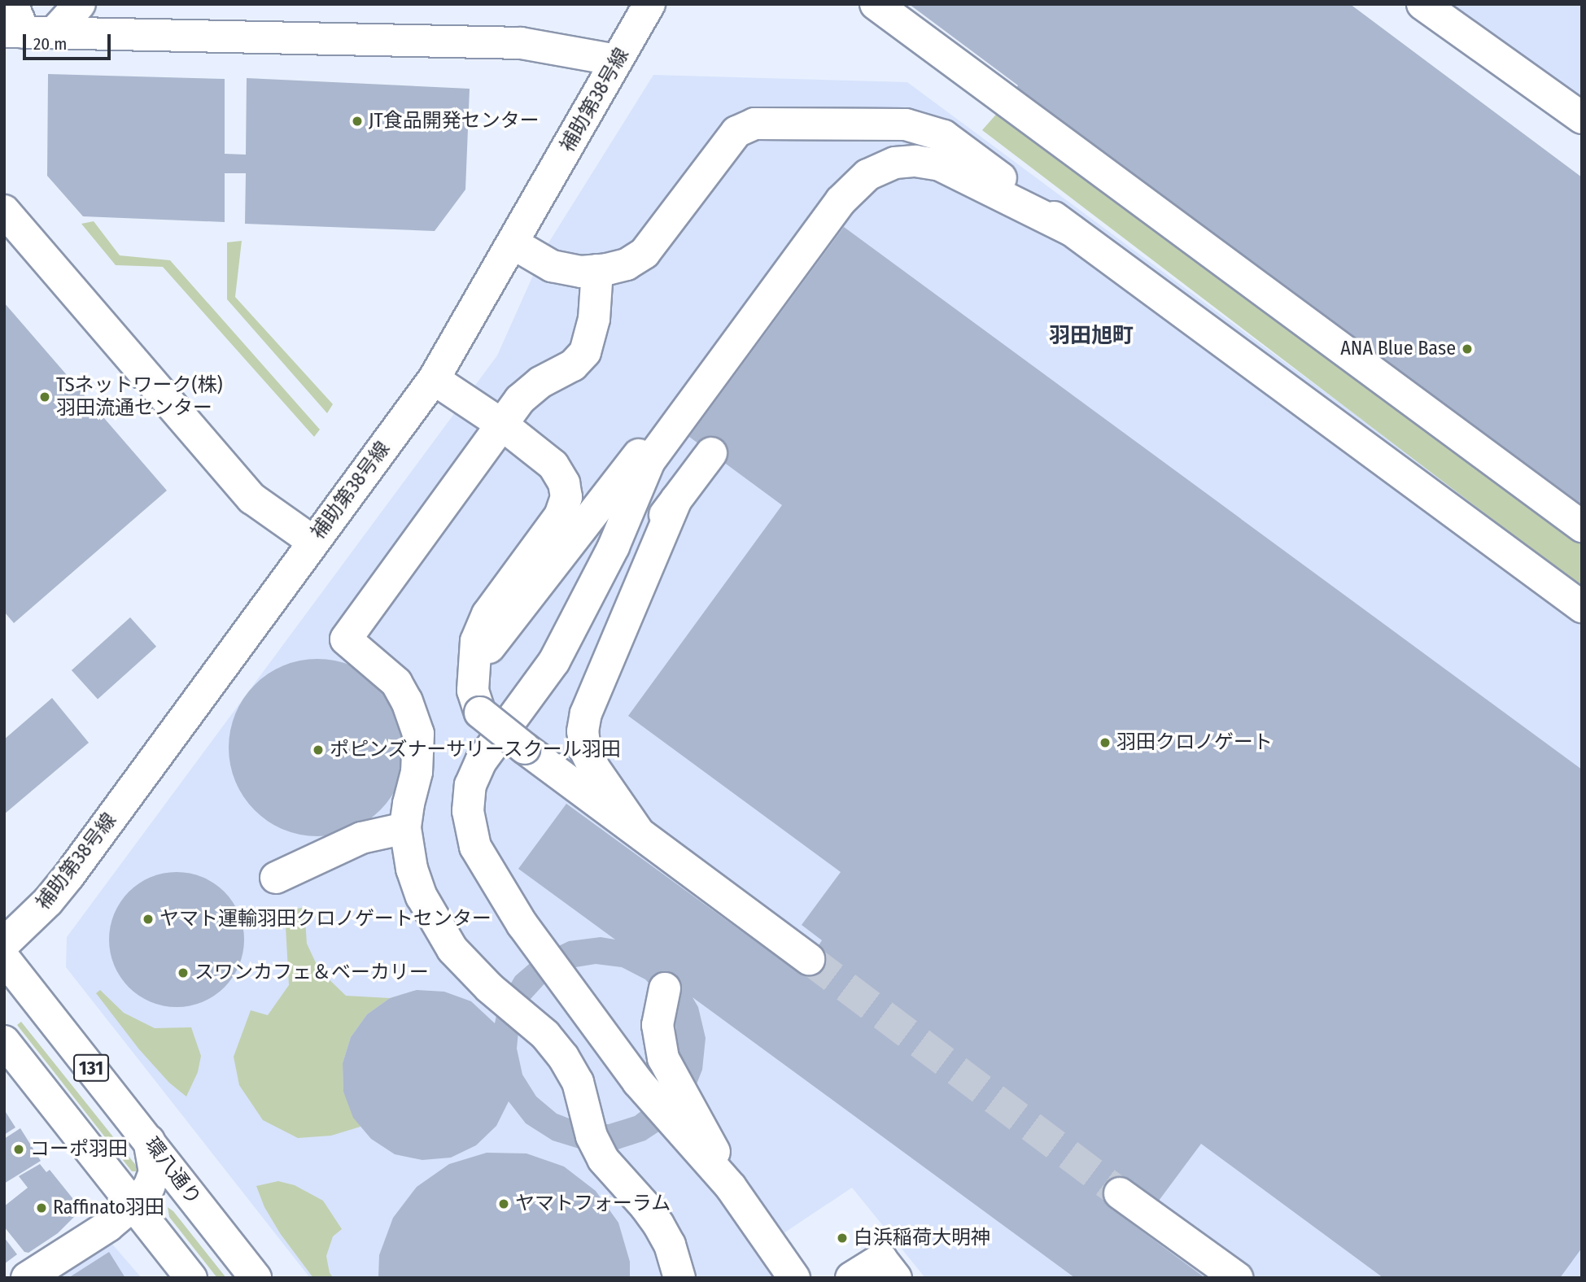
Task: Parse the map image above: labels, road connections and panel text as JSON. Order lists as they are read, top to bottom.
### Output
{
  "streets": {
    "main road": ["補助第38号線", "131", "環八通り"]
  },
  "districts": ["羽田旭町"],
  "places": [
    "JT食品開発センター",
    "ANA Blue Base",
    "TSネットワーク(株) 羽田流通センター",
    "羽田クロノゲート",
    "ポピンズナーサリースクール羽田",
    "ヤマト運輸羽田クロノゲートセンター",
    "スワンカフェ＆ベーカリー",
    "コーポ羽田",
    "ヤマトフォーラム",
    "Raffinato羽田",
    "白浜稲荷大明神"
  ],
  "scale_bar": "20 m"
}
